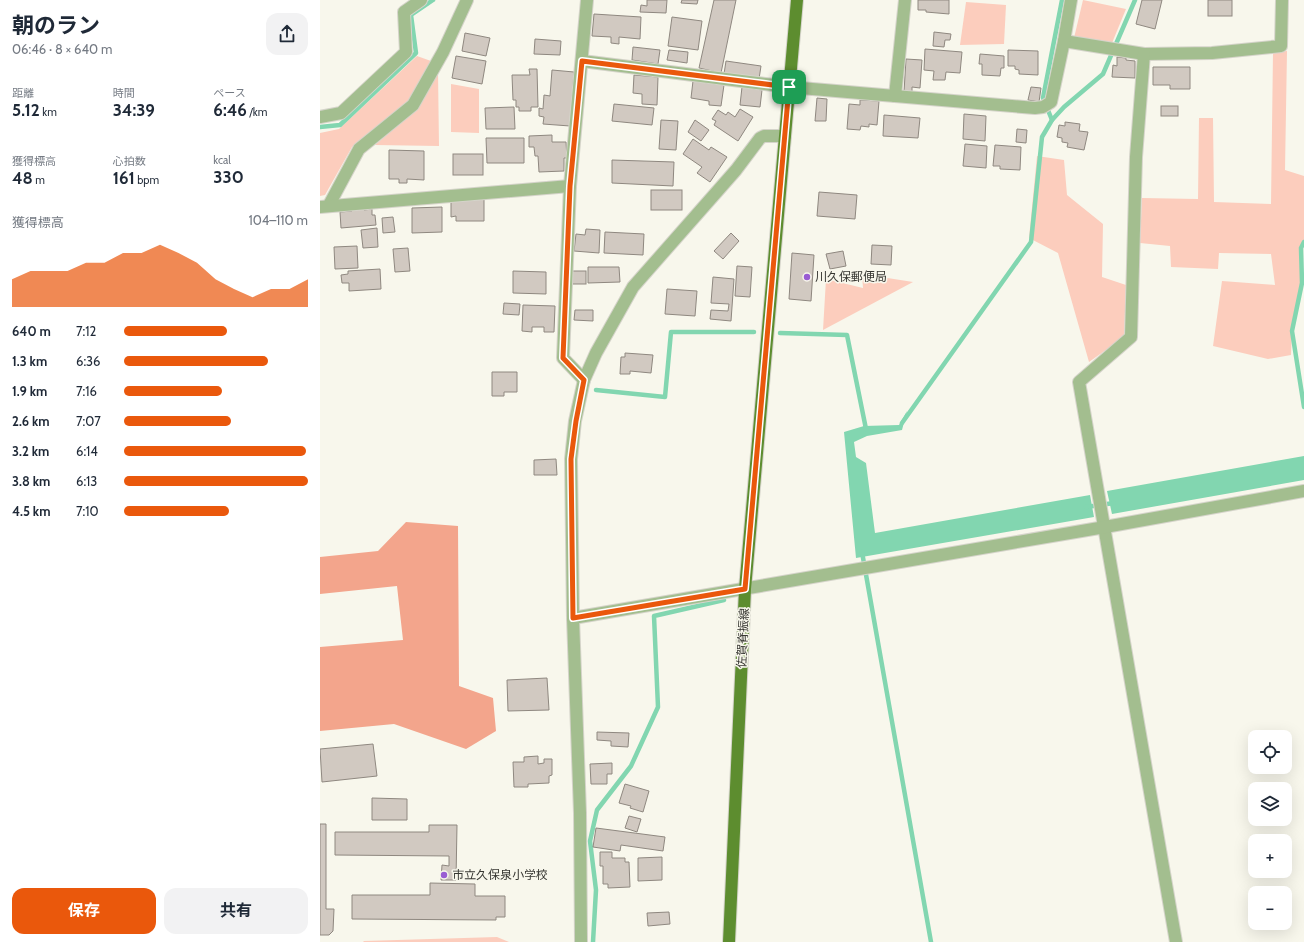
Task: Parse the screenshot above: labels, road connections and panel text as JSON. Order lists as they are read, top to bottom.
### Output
{
  "streets": {
    "main road": ["佐賀脊振線"]
  },
  "places": ["川久保郵便局", "市立久保泉小学校"],
  "page": {
    "heading": ["朝のラン", "06:46 · 8 × 640 m"],
    "stats": [
      ["距離", "5.12 km"],
      ["時間", "34:39"],
      ["ペース", "6:46 /km"],
      ["獲得標高", "48 m"],
      ["心拍数", "161 bpm"],
      ["kcal", "330"]
    ],
    "chart": ["獲得標高", "104–110 m"],
    "list": [
      {
        "name": "640 m",
        "note": "7:12"
      },
      {
        "name": "1.3 km",
        "note": "6:36"
      },
      {
        "name": "1.9 km",
        "note": "7:16"
      },
      {
        "name": "2.6 km",
        "note": "7:07"
      },
      {
        "name": "3.2 km",
        "note": "6:14"
      },
      {
        "name": "3.8 km",
        "note": "6:13"
      },
      {
        "name": "4.5 km",
        "note": "7:10"
      }
    ],
    "map_buttons": ["+", "−"],
    "buttons": ["保存", "共有"]
  }
}
